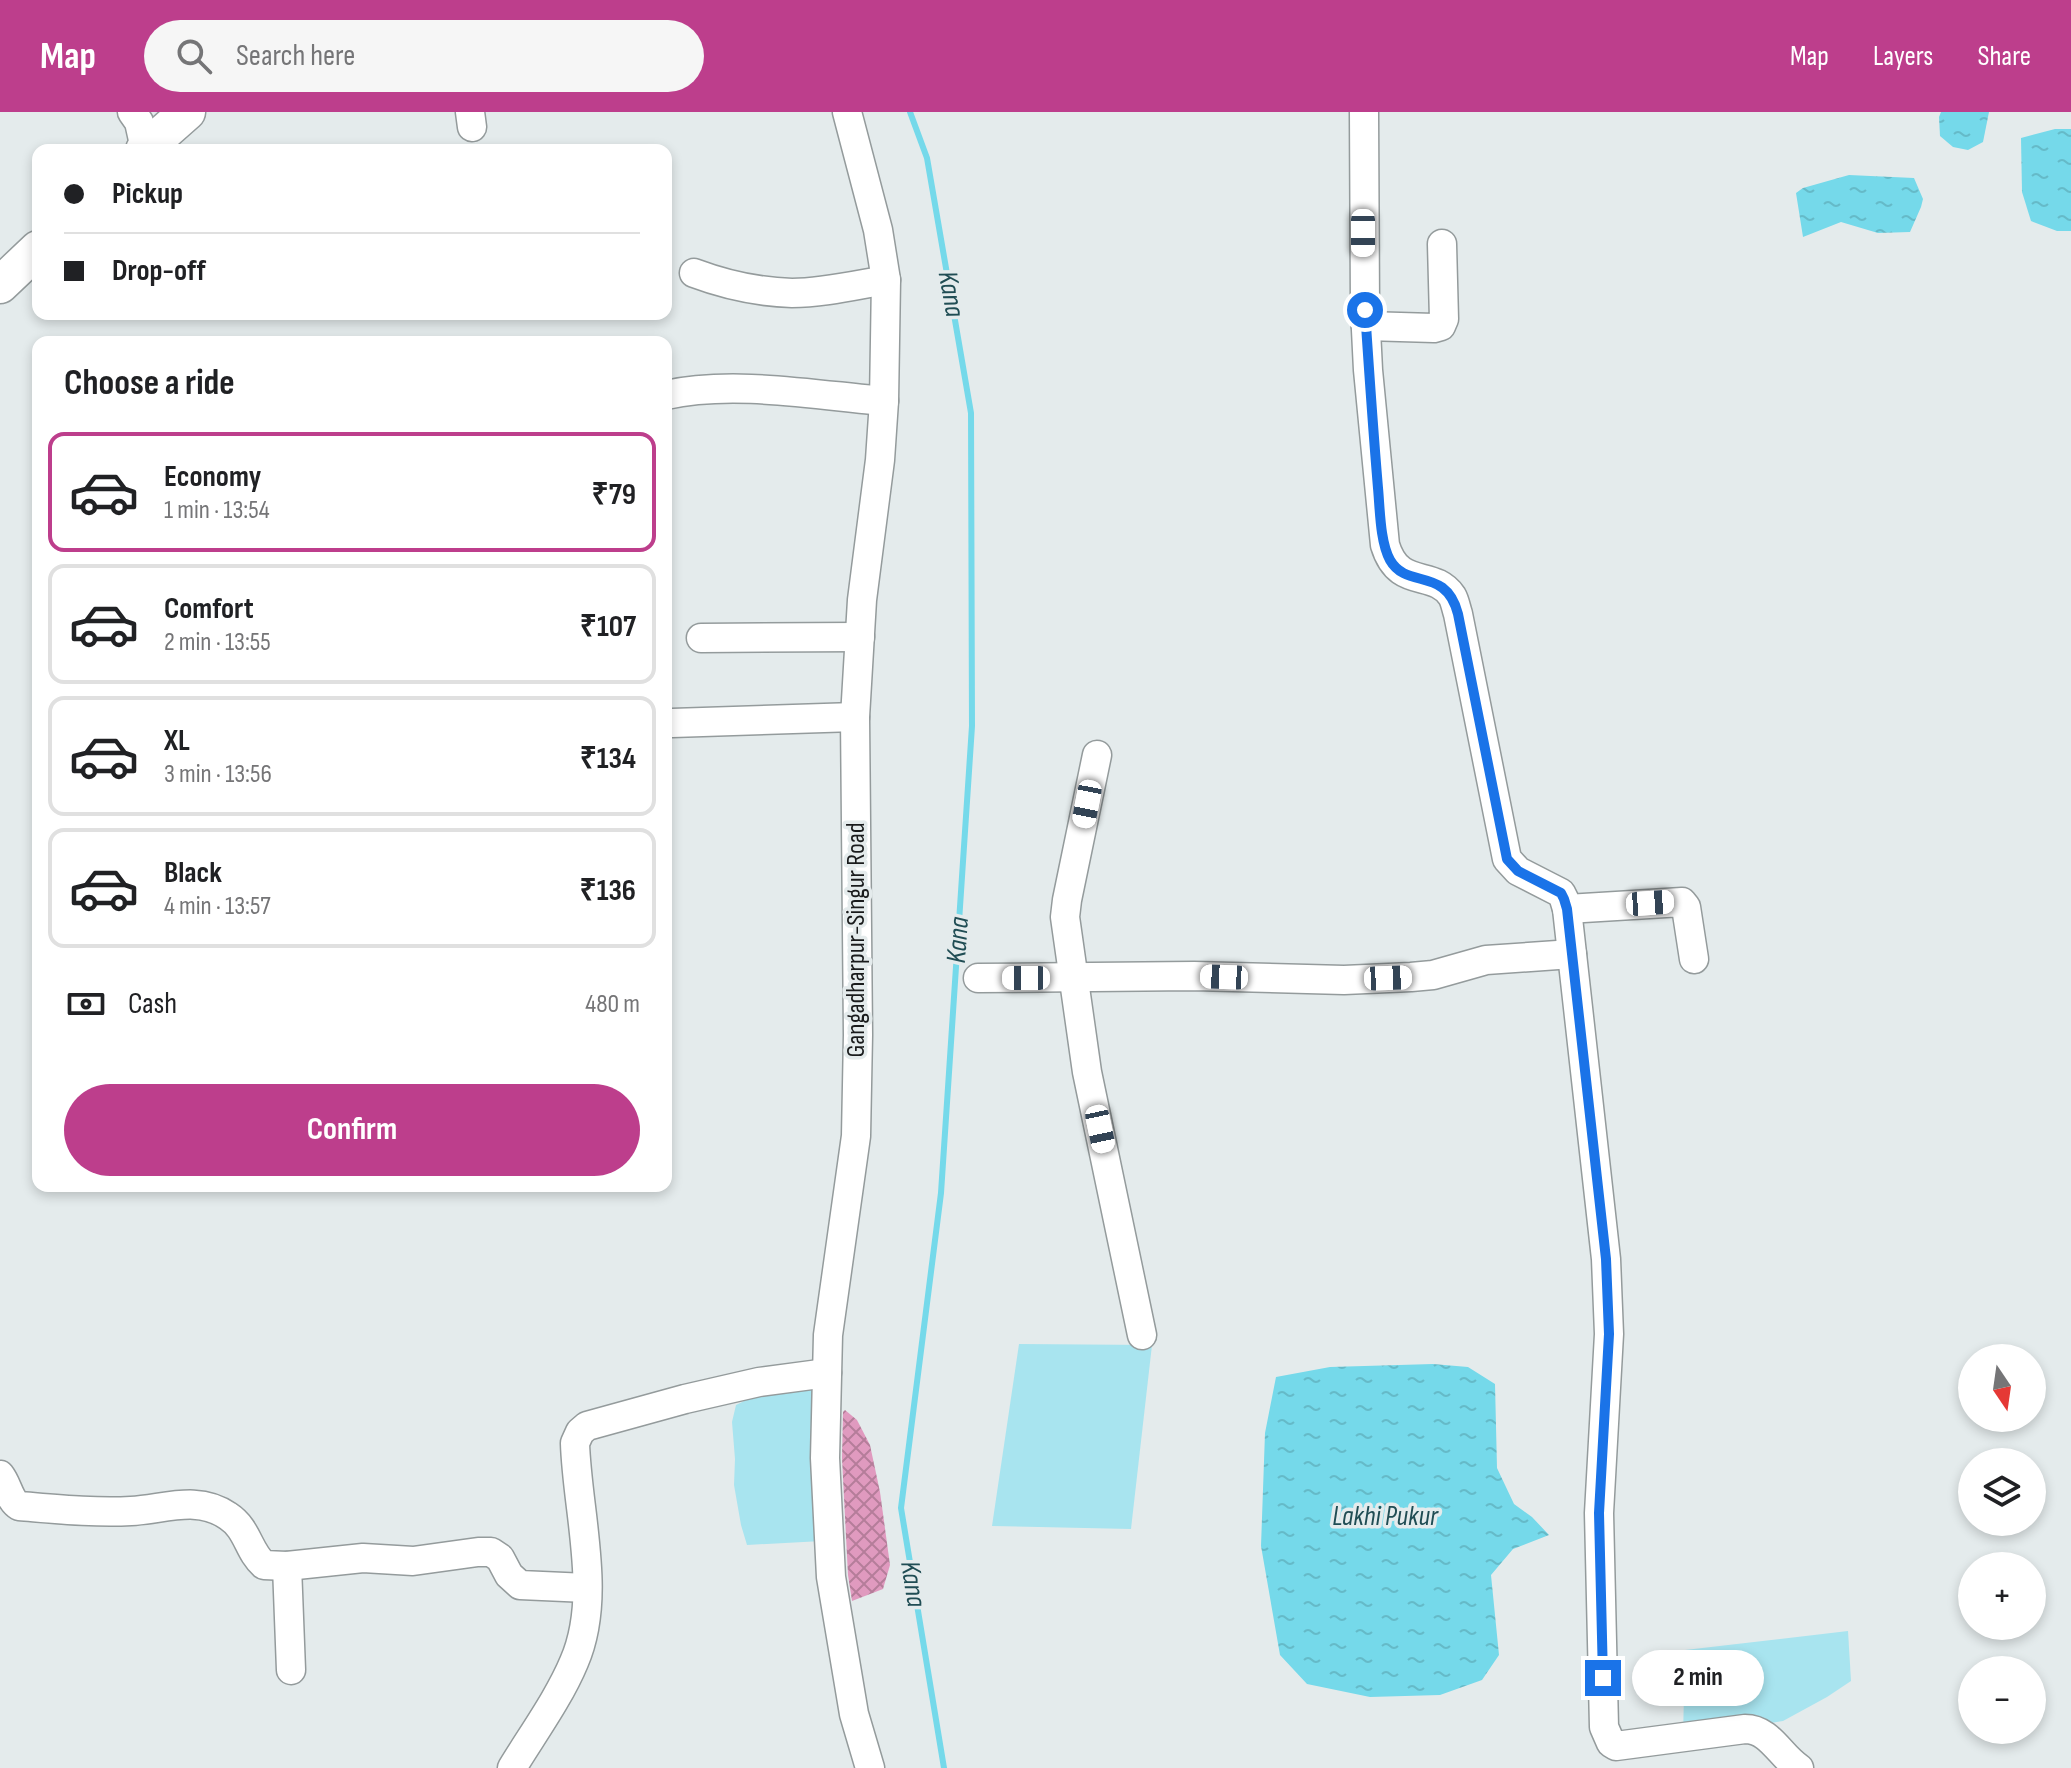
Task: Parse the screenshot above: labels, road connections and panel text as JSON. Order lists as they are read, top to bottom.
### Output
{
  "streets": {
    "street": ["Gangadharpur-Singur Road"]
  },
  "water": ["Kana", "Lakhi Pukur"],
  "north": "bottom",
  "page": {
    "header": "Map",
    "search": "Search here",
    "nav": ["Map", "Layers", "Share"],
    "banner": ["Pickup", "Drop-off"],
    "heading": "Choose a ride",
    "list": [
      {
        "name": "Economy",
        "note": "1 min · 13:54",
        "value": "₹79"
      },
      {
        "name": "Comfort",
        "note": "2 min · 13:55",
        "value": "₹107"
      },
      {
        "name": "XL",
        "note": "3 min · 13:56",
        "value": "₹134"
      },
      {
        "name": "Black",
        "note": "4 min · 13:57",
        "value": "₹136"
      }
    ],
    "pay": ["Cash", "480 m"],
    "buttons": "Confirm",
    "map_buttons": ["+", "−"],
    "bubble": "2 min"
  }
}
